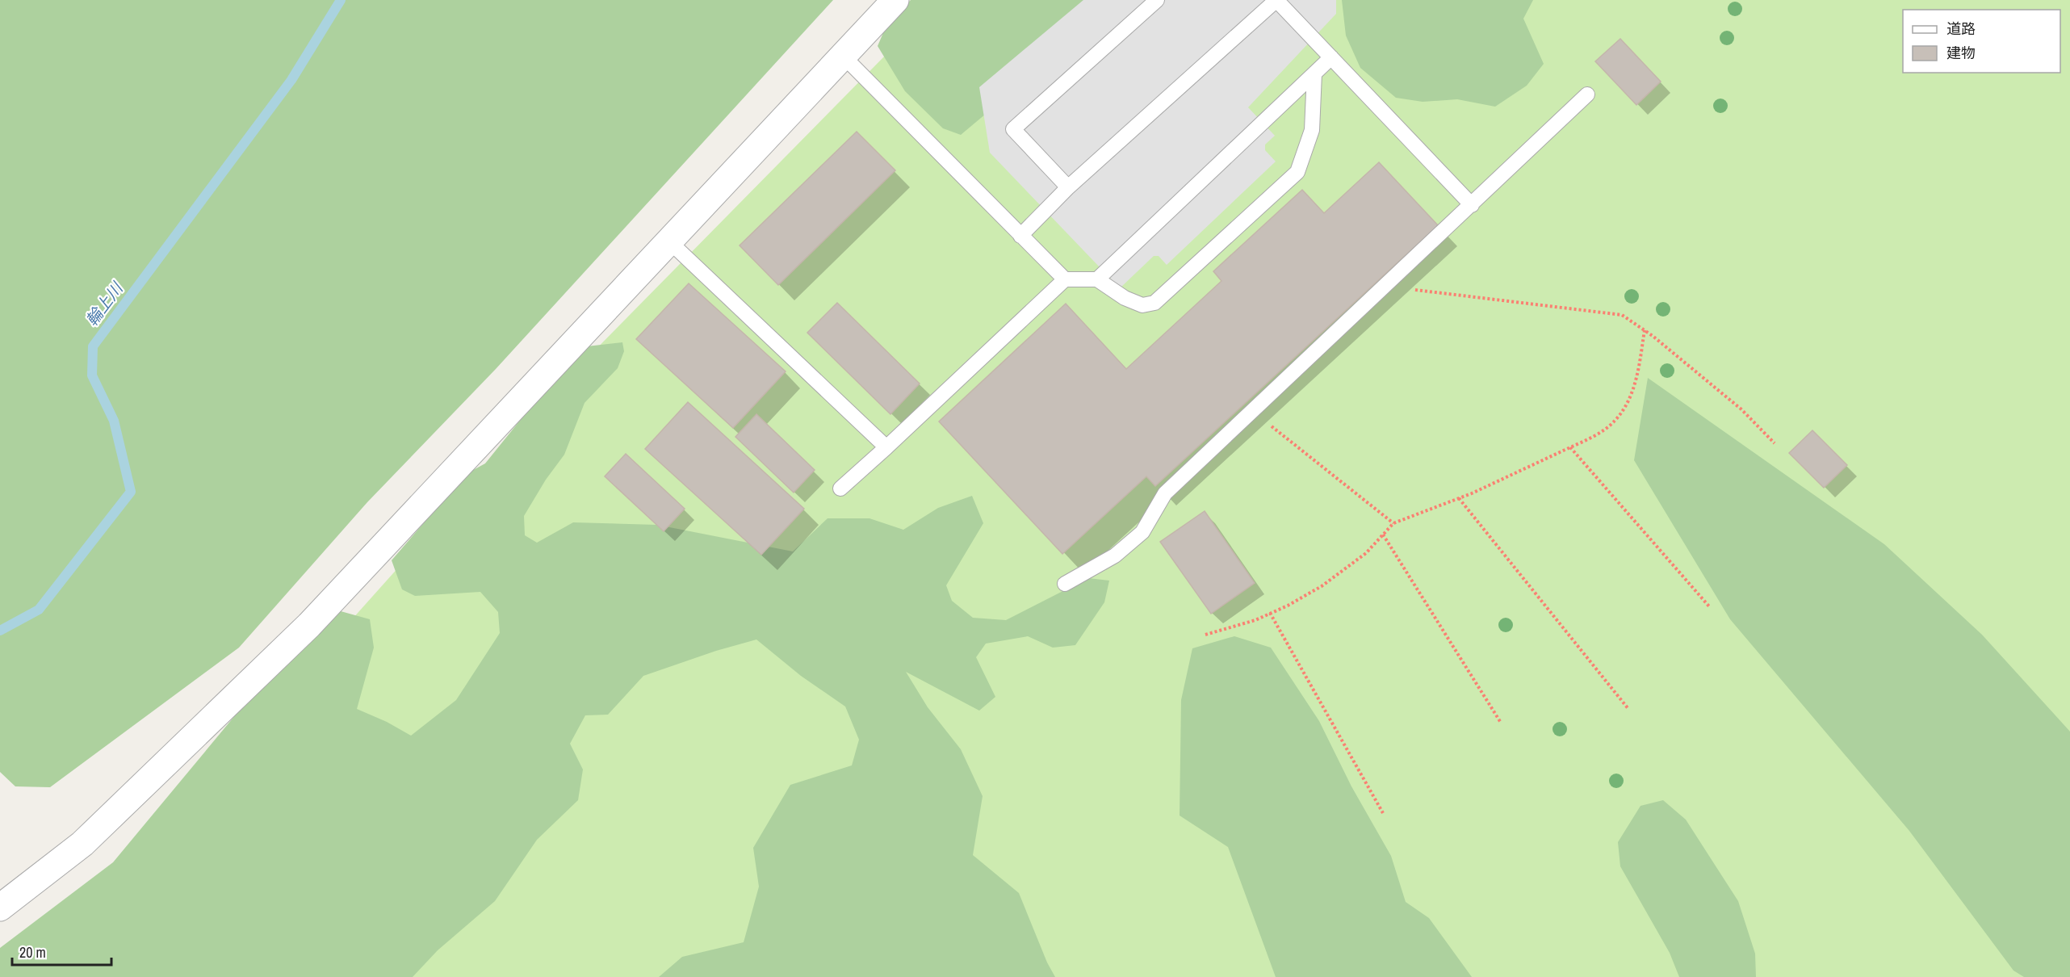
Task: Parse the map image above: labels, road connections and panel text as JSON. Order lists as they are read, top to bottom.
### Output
{
  "water": ["輪上川"],
  "legend": ["道路", "建物"],
  "scale_bar": "20 m"
}
